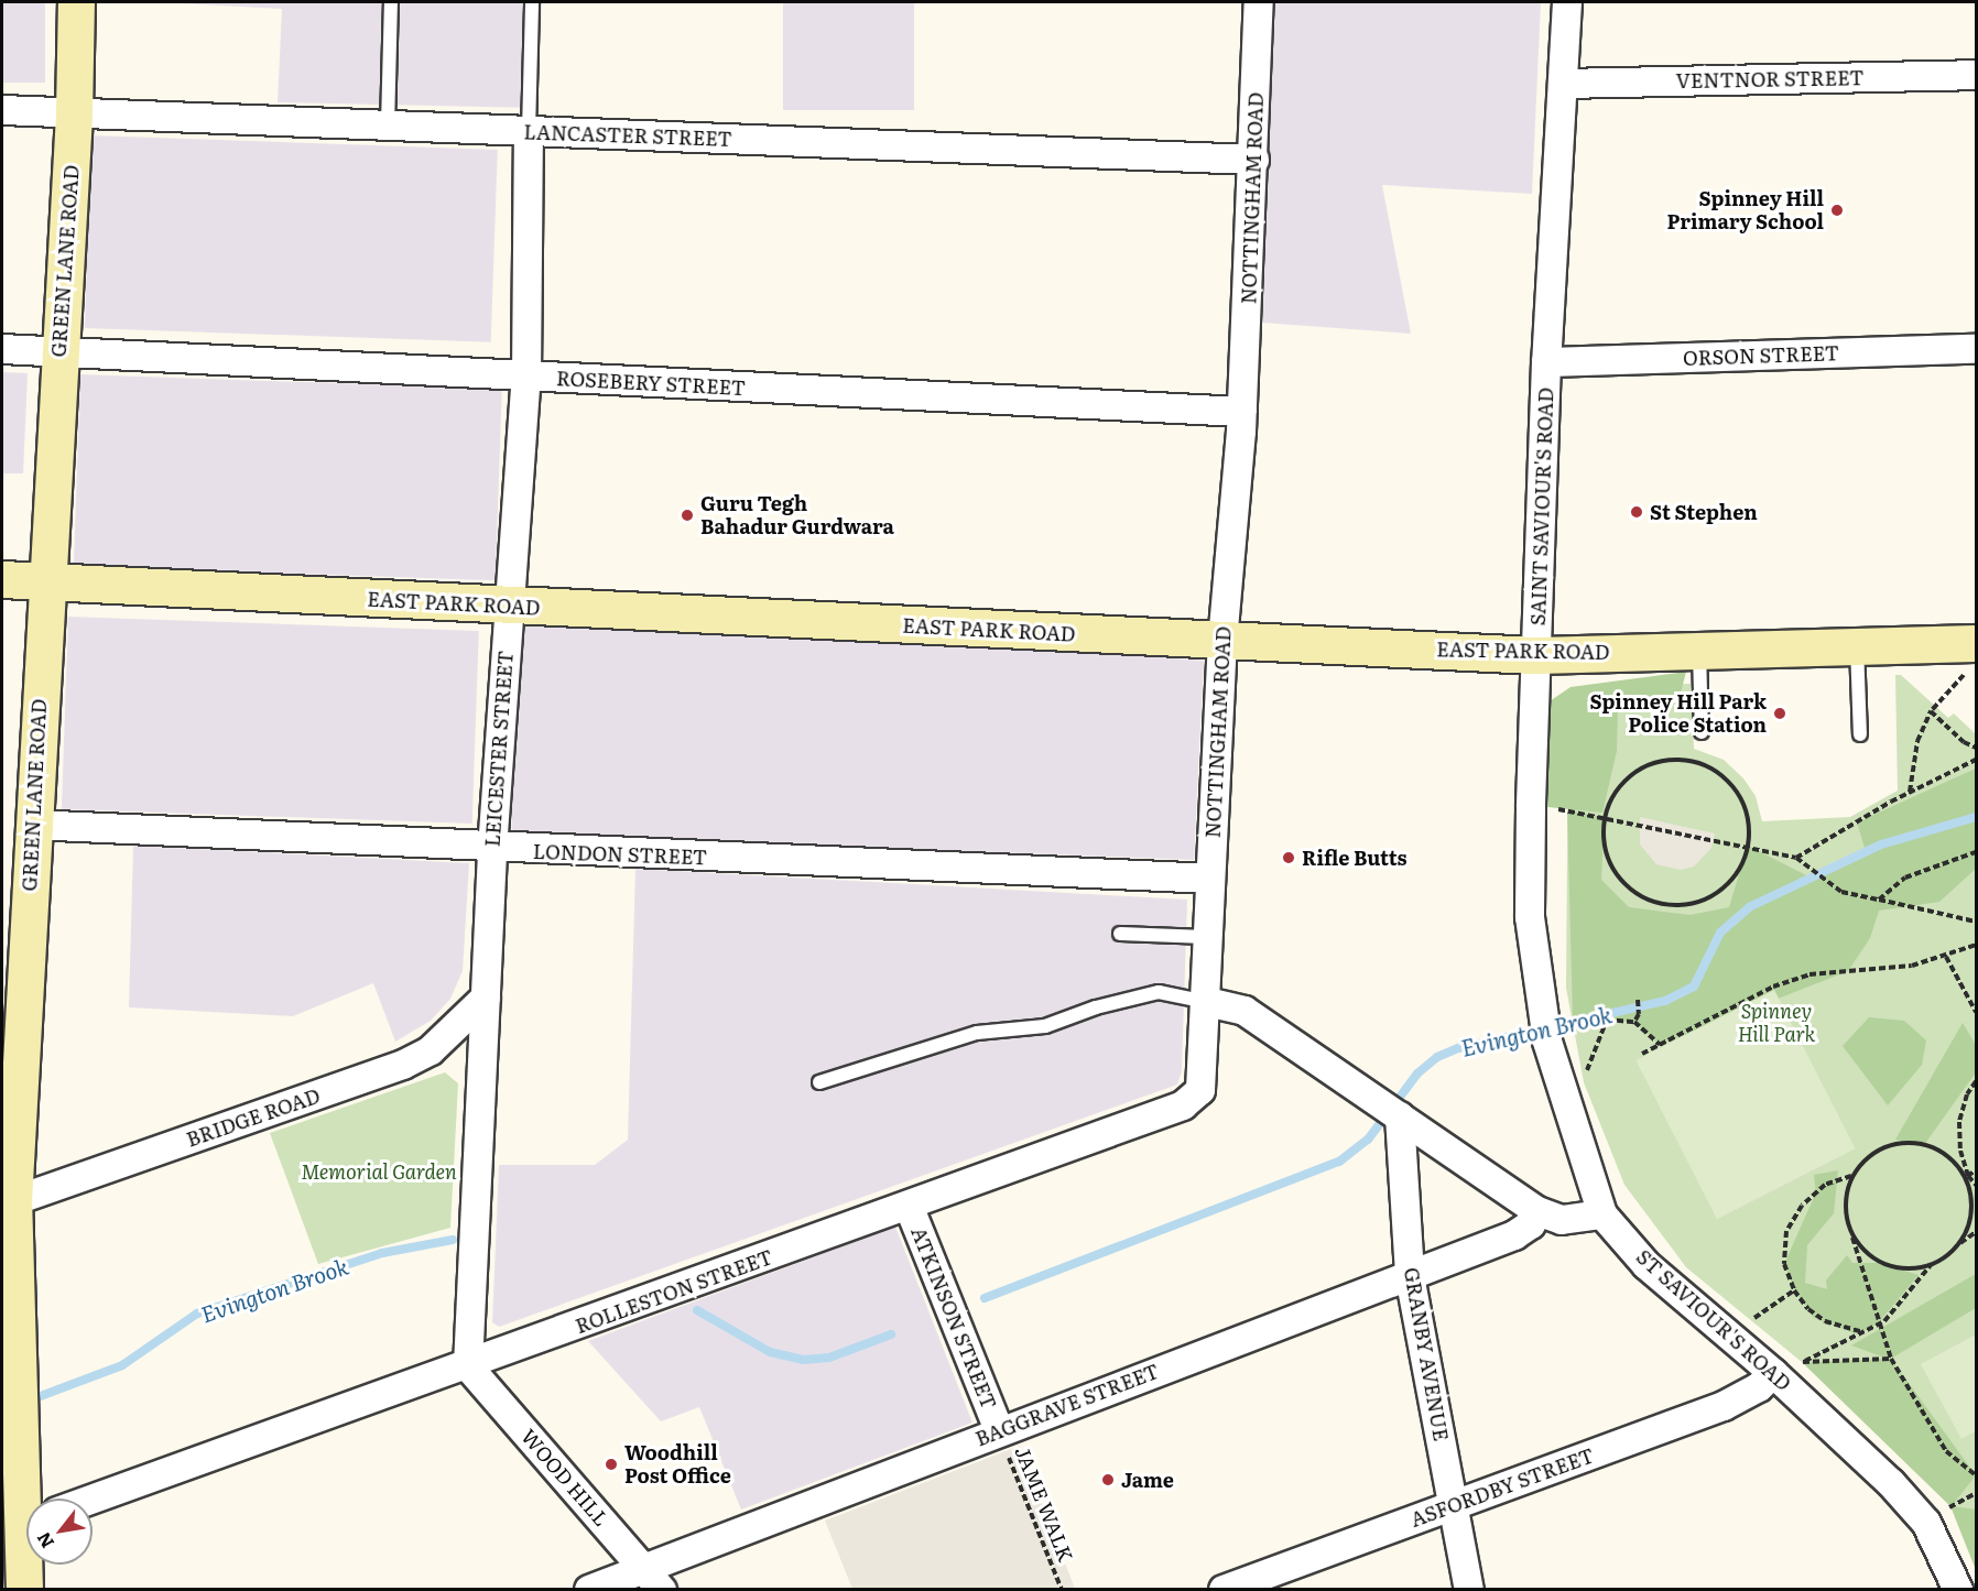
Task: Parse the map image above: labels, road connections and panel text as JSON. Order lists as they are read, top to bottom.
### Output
{
  "streets": {
    "main road": ["GREEN LANE ROAD", "EAST PARK ROAD"],
    "street": [
      "VENTNOR STREET",
      "LANCASTER STREET",
      "NOTTINGHAM ROAD",
      "ORSON STREET",
      "ROSEBERY STREET",
      "SAINT SAVIOUR'S ROAD",
      "LEICESTER STREET",
      "LONDON STREET",
      "BRIDGE ROAD",
      "ROLLESTON STREET",
      "ATKINSON STREET",
      "ST SAVIOUR'S ROAD",
      "GRANBY AVENUE",
      "BAGGRAVE STREET",
      "WOOD HILL",
      "ASFORDBY STREET"
    ],
    "path": ["JAME WALK"]
  },
  "crossings": [
    ["VENTNOR STREET", "SAINT SAVIOUR'S ROAD"],
    ["LANCASTER STREET", "NOTTINGHAM ROAD"],
    ["LANCASTER STREET", "GREEN LANE ROAD"],
    ["LANCASTER STREET", "LEICESTER STREET"],
    ["NOTTINGHAM ROAD", "ROSEBERY STREET"],
    ["NOTTINGHAM ROAD", "EAST PARK ROAD"],
    ["NOTTINGHAM ROAD", "LONDON STREET"],
    ["NOTTINGHAM ROAD", "ROLLESTON STREET"],
    ["GREEN LANE ROAD", "ROSEBERY STREET"],
    ["GREEN LANE ROAD", "EAST PARK ROAD"],
    ["GREEN LANE ROAD", "LONDON STREET"],
    ["GREEN LANE ROAD", "BRIDGE ROAD"],
    ["ORSON STREET", "SAINT SAVIOUR'S ROAD"],
    ["ROSEBERY STREET", "LEICESTER STREET"],
    ["SAINT SAVIOUR'S ROAD", "EAST PARK ROAD"],
    ["SAINT SAVIOUR'S ROAD", "ST SAVIOUR'S ROAD"],
    ["EAST PARK ROAD", "LEICESTER STREET"],
    ["LEICESTER STREET", "LONDON STREET"],
    ["LEICESTER STREET", "BRIDGE ROAD"],
    ["LEICESTER STREET", "ROLLESTON STREET"],
    ["LEICESTER STREET", "WOOD HILL"],
    ["ROLLESTON STREET", "ATKINSON STREET"],
    ["ROLLESTON STREET", "WOOD HILL"],
    ["ATKINSON STREET", "BAGGRAVE STREET"],
    ["ATKINSON STREET", "JAME WALK"],
    ["ST SAVIOUR'S ROAD", "ASFORDBY STREET"],
    ["GRANBY AVENUE", "BAGGRAVE STREET"],
    ["GRANBY AVENUE", "ASFORDBY STREET"],
    ["BAGGRAVE STREET", "WOOD HILL"],
    ["BAGGRAVE STREET", "JAME WALK"]
  ],
  "water": ["Evington Brook"],
  "parks": ["Spinney Hill Park", "Memorial Garden"],
  "places": [
    "Spinney Hill Primary School",
    "St Stephen",
    "Guru Tegh Bahadur Gurdwara",
    "Spinney Hill Park Police Station",
    "Rifle Butts",
    "Woodhill Post Office",
    "Jame"
  ],
  "north": "bottom left"
}
